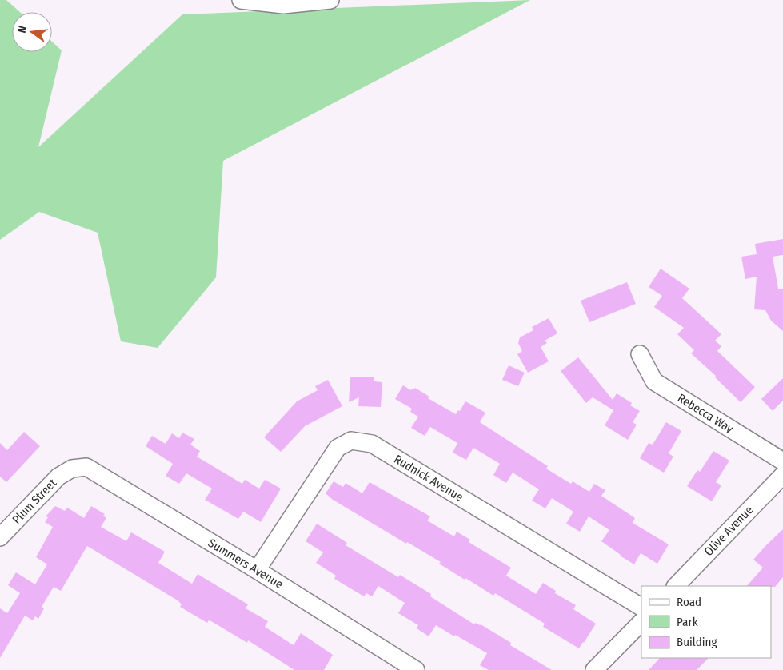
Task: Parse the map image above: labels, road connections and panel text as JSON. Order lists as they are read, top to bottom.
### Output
{
  "streets": {
    "street": [
      "Rebecca Way",
      "Rudnick Avenue",
      "Plum Street",
      "Olive Avenue",
      "Summers Avenue"
    ]
  },
  "crossings": [
    ["Rudnick Avenue", "Summers Avenue"],
    ["Plum Street", "Summers Avenue"]
  ],
  "legend": ["Road", "Park", "Building"],
  "north": "left"
}
